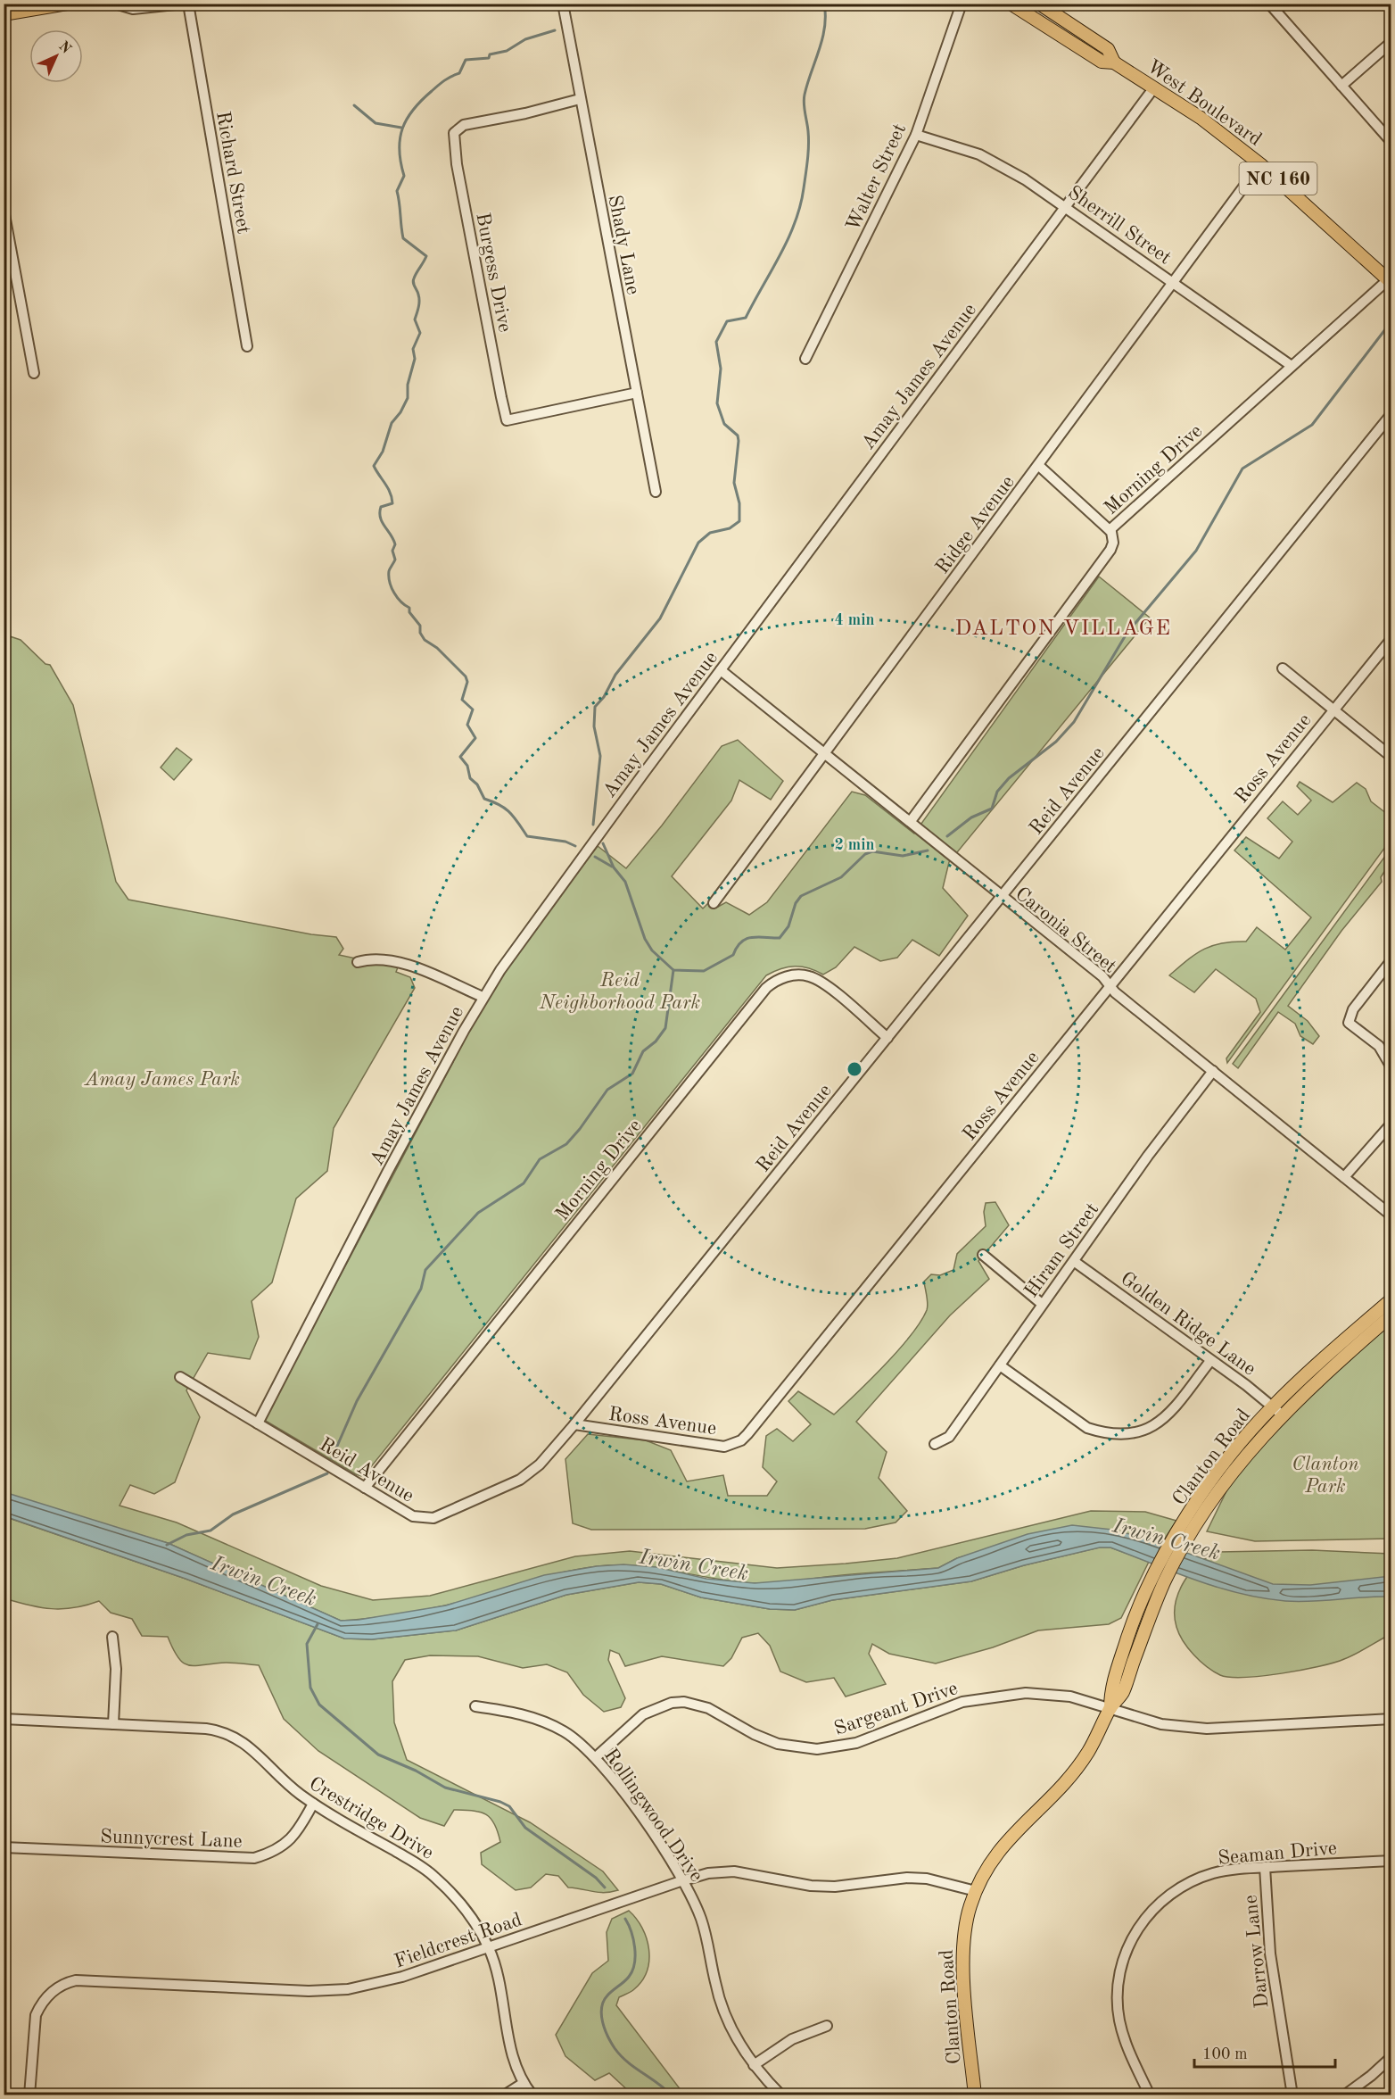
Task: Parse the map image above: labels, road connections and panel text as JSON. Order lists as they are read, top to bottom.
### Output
{
  "streets": {
    "main road": ["West Boulevard", "NC 160", "Clanton Road"],
    "street": [
      "Richard Street",
      "Walter Street",
      "Sherrill Street",
      "Shady Lane",
      "Burgess Drive",
      "Amay James Avenue",
      "Morning Drive",
      "Ridge Avenue",
      "Ross Avenue",
      "Reid Avenue",
      "Caronia Street",
      "Hiram Street",
      "Golden Ridge Lane",
      "Sargeant Drive",
      "Rollingwood Drive",
      "Crestridge Drive",
      "Sunnycrest Lane",
      "Seaman Drive",
      "Fieldcrest Road",
      "Darrow Lane"
    ]
  },
  "crossings": [
    ["West Boulevard", "Amay James Avenue"],
    ["West Boulevard", "Morning Drive"],
    ["West Boulevard", "Ridge Avenue"],
    ["Walter Street", "Sherrill Street"],
    ["Sherrill Street", "Amay James Avenue"],
    ["Sherrill Street", "Morning Drive"],
    ["Sherrill Street", "Ridge Avenue"],
    ["Shady Lane", "Burgess Drive"],
    ["Amay James Avenue", "Reid Avenue"],
    ["Amay James Avenue", "Caronia Street"],
    ["Morning Drive", "Reid Avenue"],
    ["Morning Drive", "Caronia Street"],
    ["Ridge Avenue", "Caronia Street"],
    ["Ross Avenue", "Reid Avenue"],
    ["Ross Avenue", "Caronia Street"],
    ["Reid Avenue", "Caronia Street"],
    ["Caronia Street", "Hiram Street"],
    ["Hiram Street", "Golden Ridge Lane"],
    ["Golden Ridge Lane", "Clanton Road"],
    ["Clanton Road", "Sargeant Drive"],
    ["Clanton Road", "Fieldcrest Road"],
    ["Sargeant Drive", "Rollingwood Drive"],
    ["Rollingwood Drive", "Fieldcrest Road"],
    ["Crestridge Drive", "Sunnycrest Lane"],
    ["Crestridge Drive", "Fieldcrest Road"],
    ["Seaman Drive", "Darrow Lane"]
  ],
  "districts": ["DALTON VILLAGE"],
  "water": ["Irwin Creek"],
  "parks": ["Reid Neighborhood Park", "Amay James Park", "Clanton Park"],
  "scale_bar": "100 m",
  "north": "top right",
  "rings": ["4 min", "2 min"]
}
